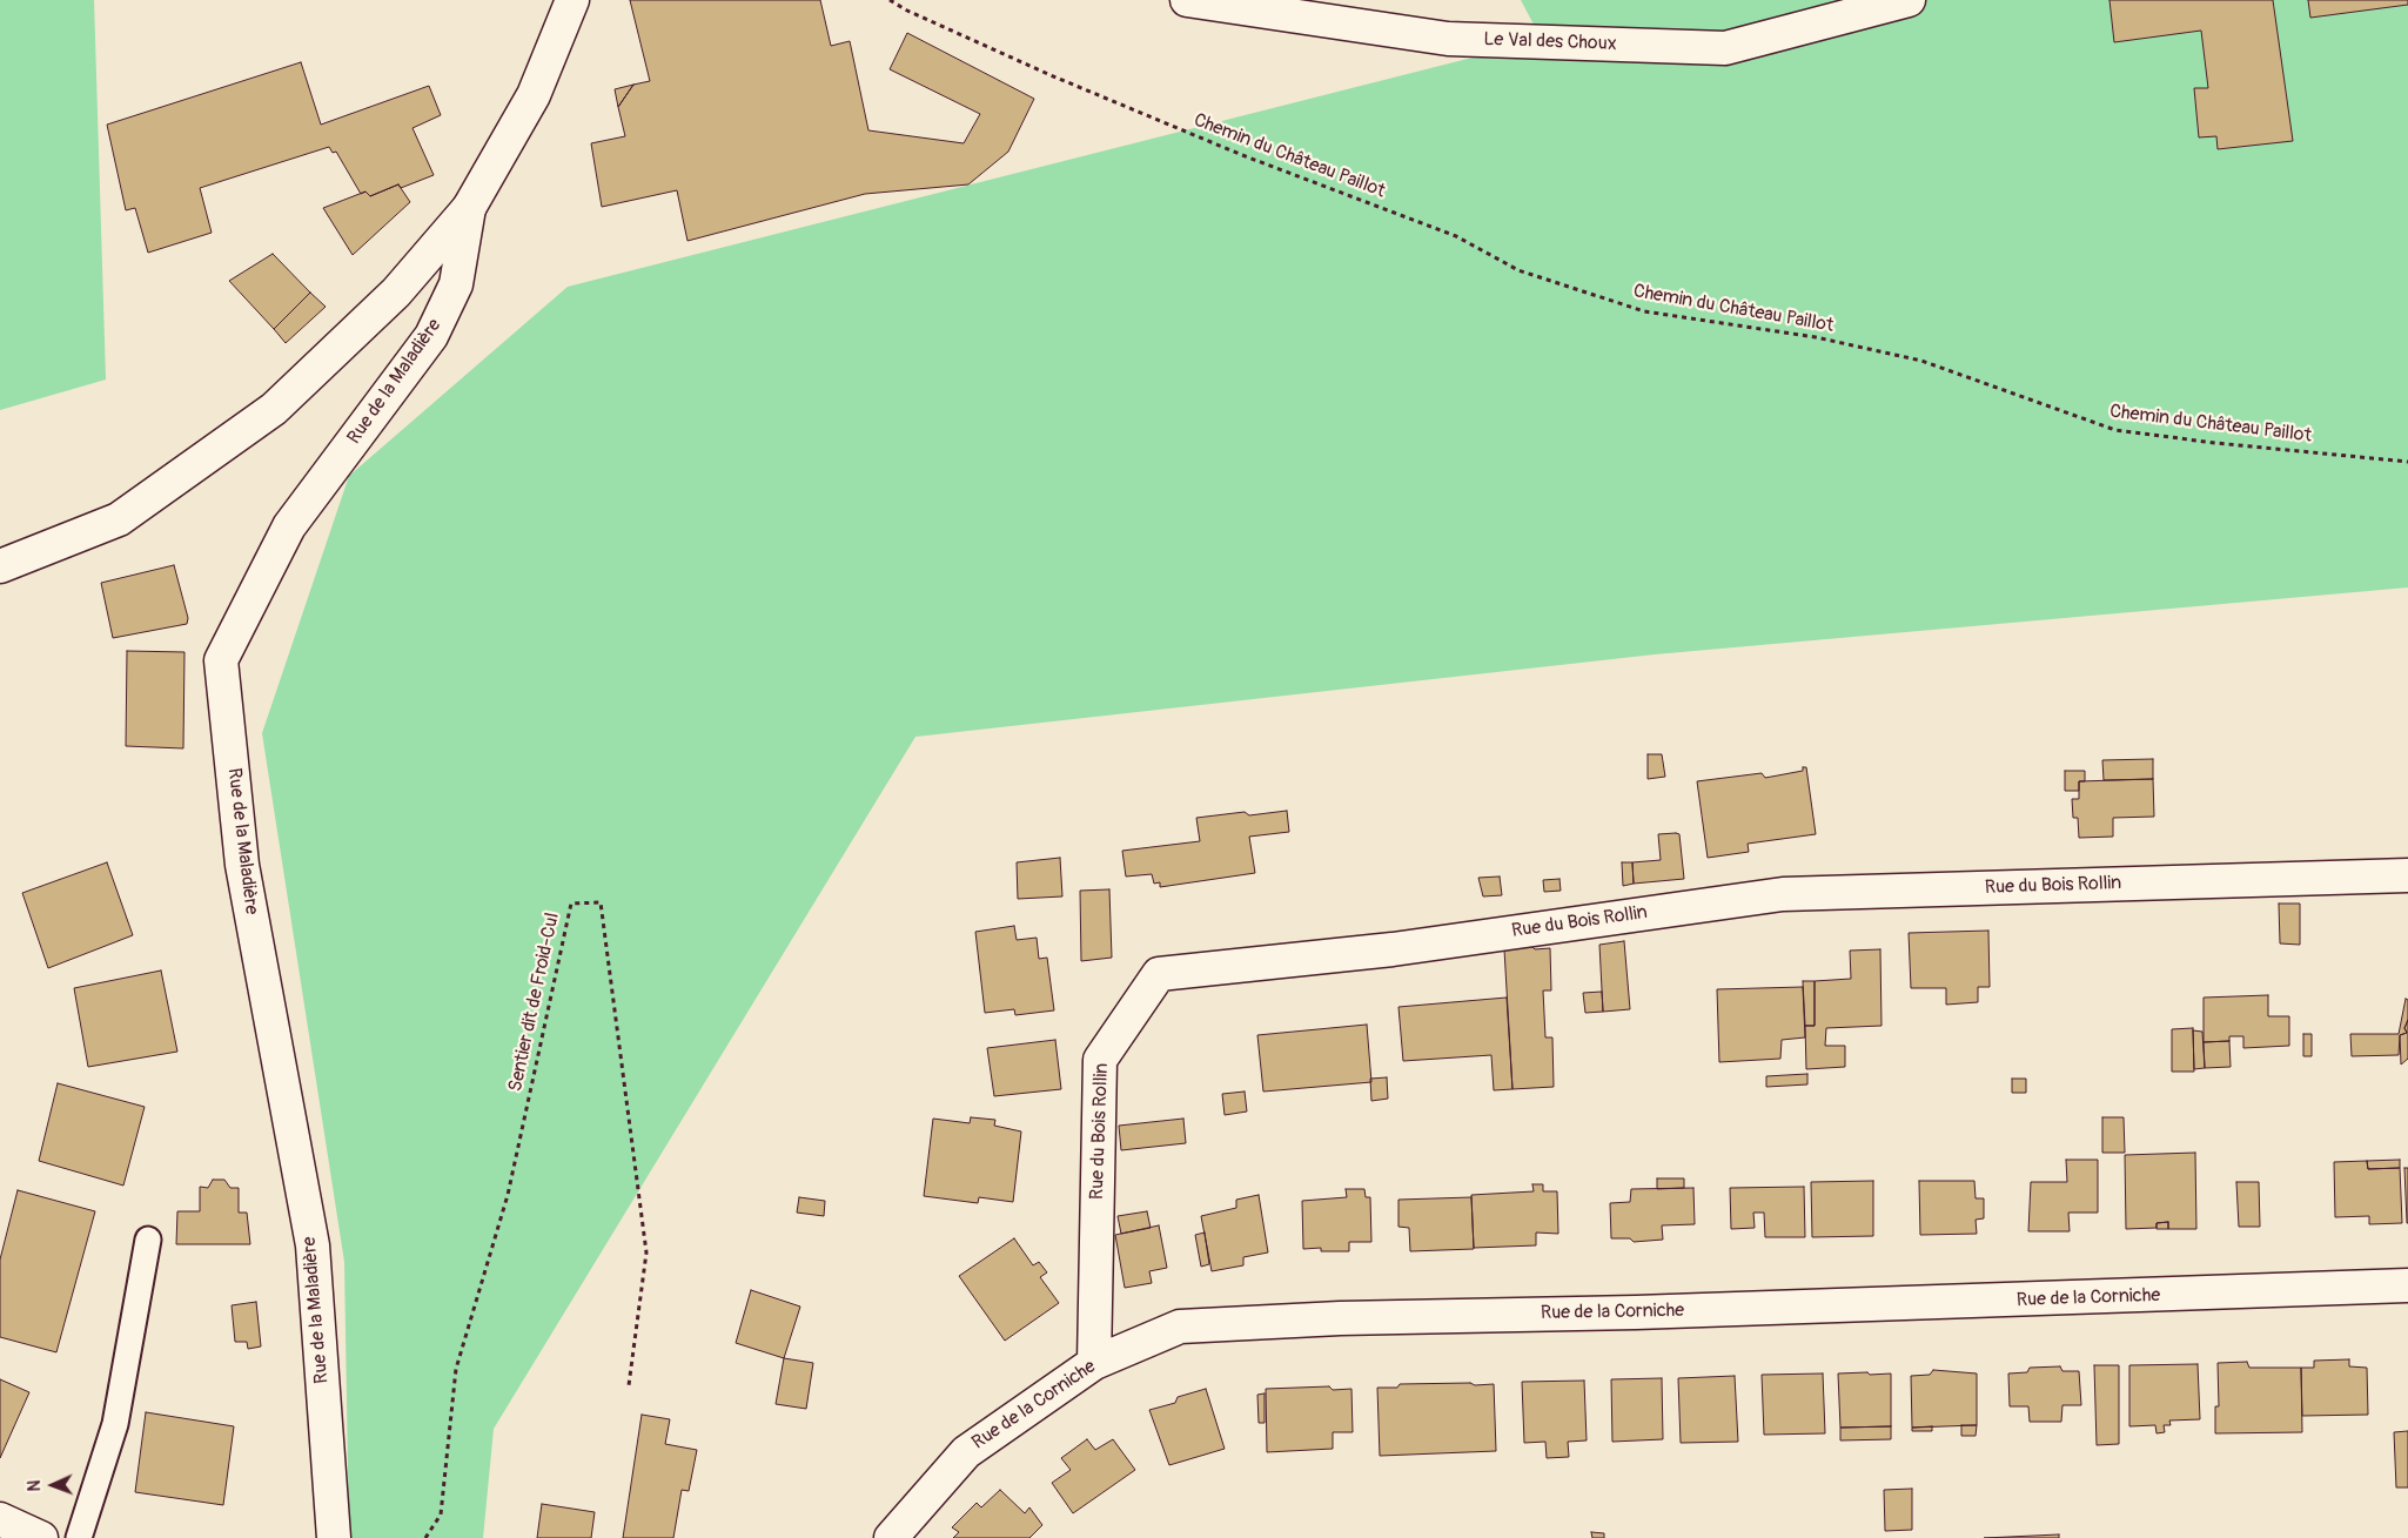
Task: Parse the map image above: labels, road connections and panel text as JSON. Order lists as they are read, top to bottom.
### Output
{
  "streets": {
    "street": [
      "Le Val des Choux",
      "Rue de la Maladière",
      "Rue du Bois Rollin",
      "Rue de la Corniche"
    ],
    "path": ["Chemin du Château Paillot", "Sentier dit de Froid-Cul"]
  },
  "crossings": [
    ["Rue du Bois Rollin", "Rue de la Corniche"]
  ],
  "north": "left"
}
